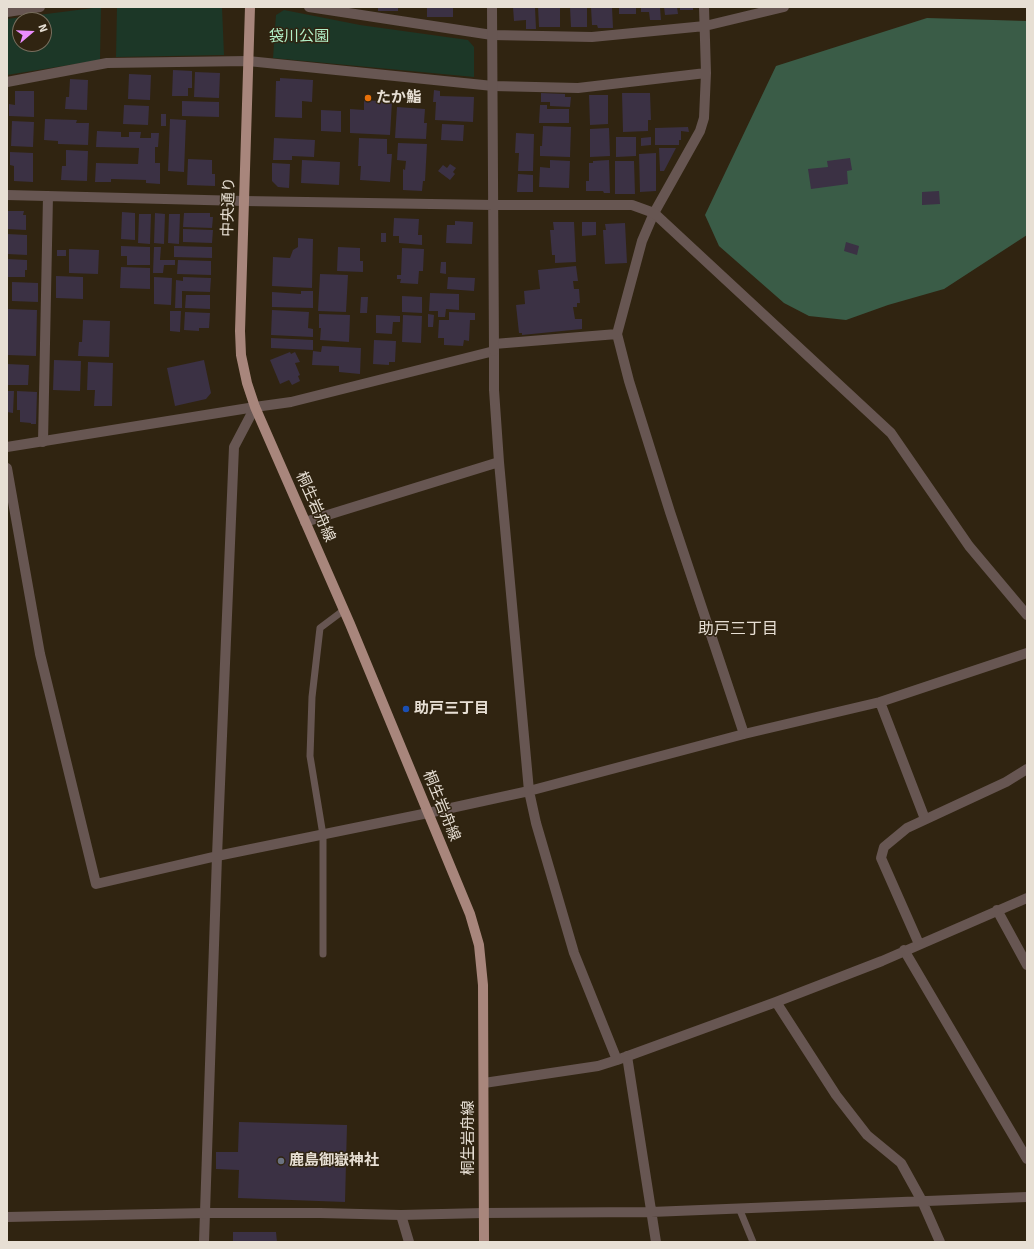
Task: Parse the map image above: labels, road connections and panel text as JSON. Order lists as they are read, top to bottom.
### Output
{
  "streets": {
    "main road": ["中央通り", "桐生岩舟線"]
  },
  "crossings": [
    ["中央通り", "桐生岩舟線"]
  ],
  "districts": ["助戸三丁目"],
  "parks": ["袋川公園"],
  "places": ["たか鮨", "助戸三丁目", "鹿島御嶽神社"],
  "north": "right"
}
